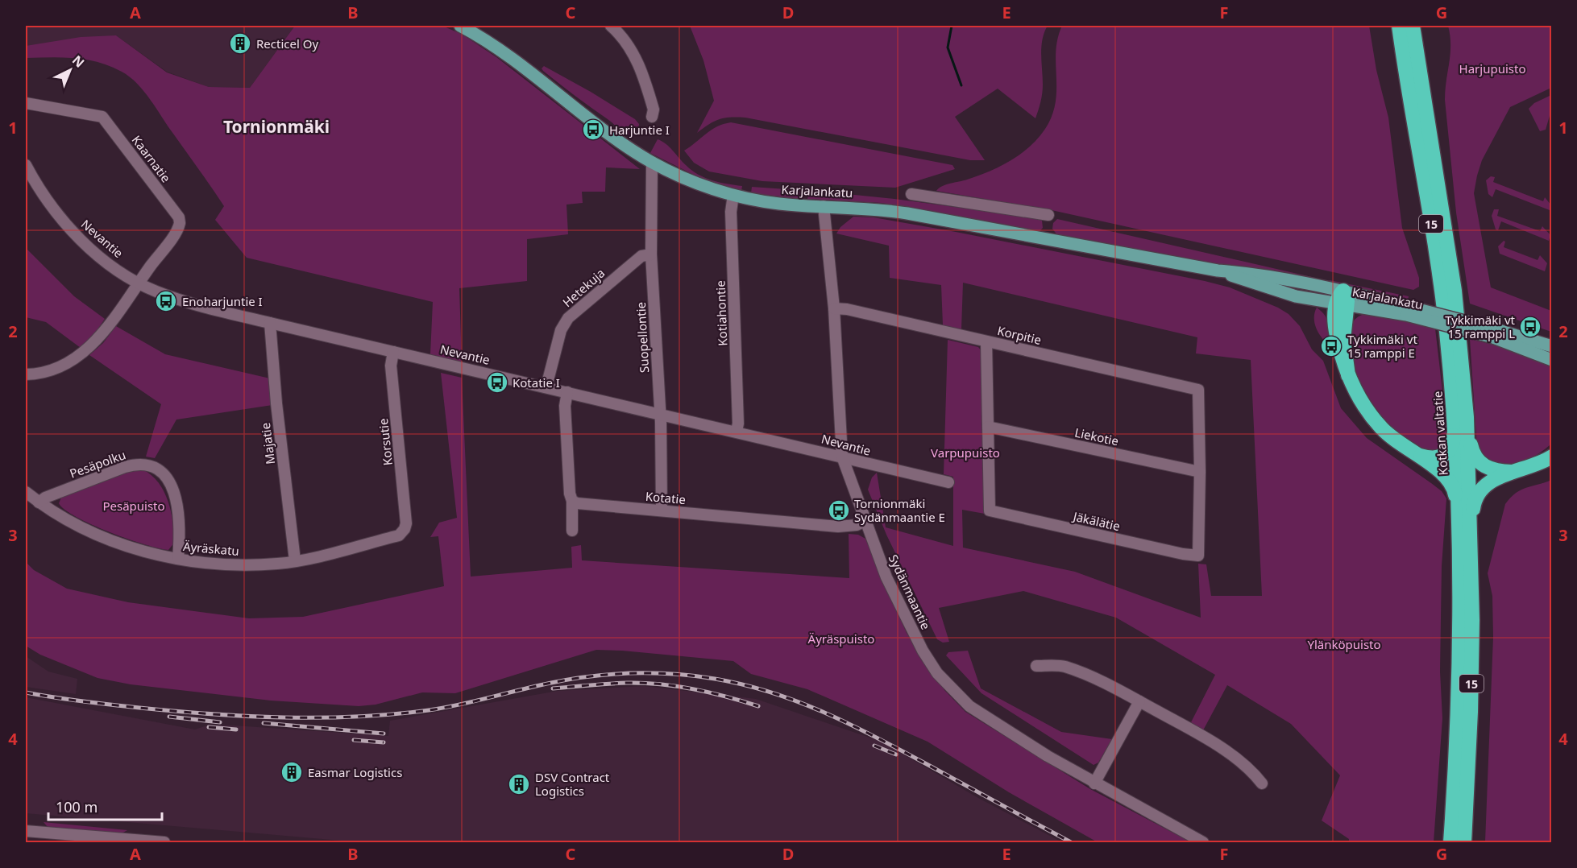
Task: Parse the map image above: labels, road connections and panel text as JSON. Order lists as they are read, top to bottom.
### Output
{
  "streets": {
    "highway": ["15", "Kotkan valtatie"],
    "main road": ["Karjalankatu"],
    "street": [
      "Kaarnatie",
      "Nevantie",
      "Hetekuja",
      "Kotiahontie",
      "Korpitie",
      "Suopellontie",
      "Liekotie",
      "Korsutie",
      "Majatie",
      "Pesäpolku",
      "Kotatie",
      "Jäkälätie",
      "Äyräskatu",
      "Sydänmaantie"
    ]
  },
  "crossings": [
    ["Kaarnatie", "Nevantie"],
    ["Karjalankatu", "Kotiahontie"],
    ["Karjalankatu", "Suopellontie"],
    ["Karjalankatu", "Sydänmaantie"],
    ["Nevantie", "Hetekuja"],
    ["Nevantie", "Kotiahontie"],
    ["Nevantie", "Suopellontie"],
    ["Nevantie", "Korsutie"],
    ["Nevantie", "Majatie"],
    ["Nevantie", "Sydänmaantie"],
    ["Hetekuja", "Suopellontie"],
    ["Korpitie", "Liekotie"],
    ["Korpitie", "Jäkälätie"],
    ["Korpitie", "Sydänmaantie"],
    ["Suopellontie", "Kotatie"],
    ["Liekotie", "Jäkälätie"],
    ["Korsutie", "Äyräskatu"],
    ["Majatie", "Äyräskatu"],
    ["Pesäpolku", "Äyräskatu"],
    ["Kotatie", "Sydänmaantie"]
  ],
  "districts": ["Tornionmäki"],
  "parks": [
    "Harjupuisto",
    "Varpupuisto",
    "Pesäpuisto",
    "Äyräspuisto",
    "Ylänköpuisto"
  ],
  "places": {
    "building": ["Recticel Oy", "Easmar Logistics", "DSV Contract Logistics"],
    "bus stop": [
      "Harjuntie I",
      "Enoharjuntie I",
      "Tykkimäki vt 15 ramppi L",
      "Tykkimäki vt 15 ramppi E",
      "Kotatie I",
      "Tornionmäki Sydänmaantie E"
    ]
  },
  "scale_bar": "100 m",
  "north": "top right",
  "grid": {
    "columns": [
      "A",
      "B",
      "C",
      "D",
      "E",
      "F",
      "G"
    ],
    "rows": [
      "1",
      "2",
      "3",
      "4"
    ]
  }
}
